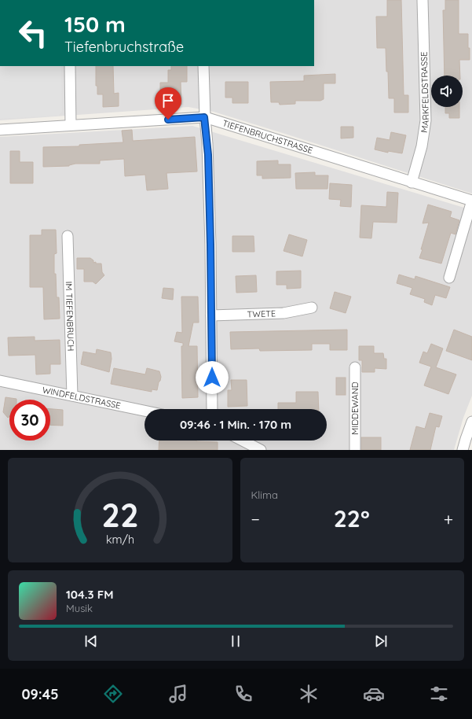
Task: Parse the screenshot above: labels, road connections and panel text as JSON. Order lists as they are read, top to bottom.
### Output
{
  "streets": {
    "street": [
      "MARKFELDSTRASSE",
      "TIEFENBRUCHSTRASSE",
      "TWETE",
      "IM TIEFENBRUCH",
      "WINDFELDSTRASSE",
      "MIDDEWAND"
    ]
  },
  "crossings": [
    ["MARKFELDSTRASSE", "TIEFENBRUCHSTRASSE"],
    ["IM TIEFENBRUCH", "WINDFELDSTRASSE"]
  ],
  "page": {
    "turn": ["150 m", "Tiefenbruchstraße"],
    "limit": "30",
    "trip": "09:46 · 1 Min. · 170 m",
    "tile": "Klima",
    "heat": ["−", "22°", "+"],
    "song": ["104.3 FM", "Musik"],
    "tabs": "09:45",
    "gauge": ["22", "km/h"]
  }
}
